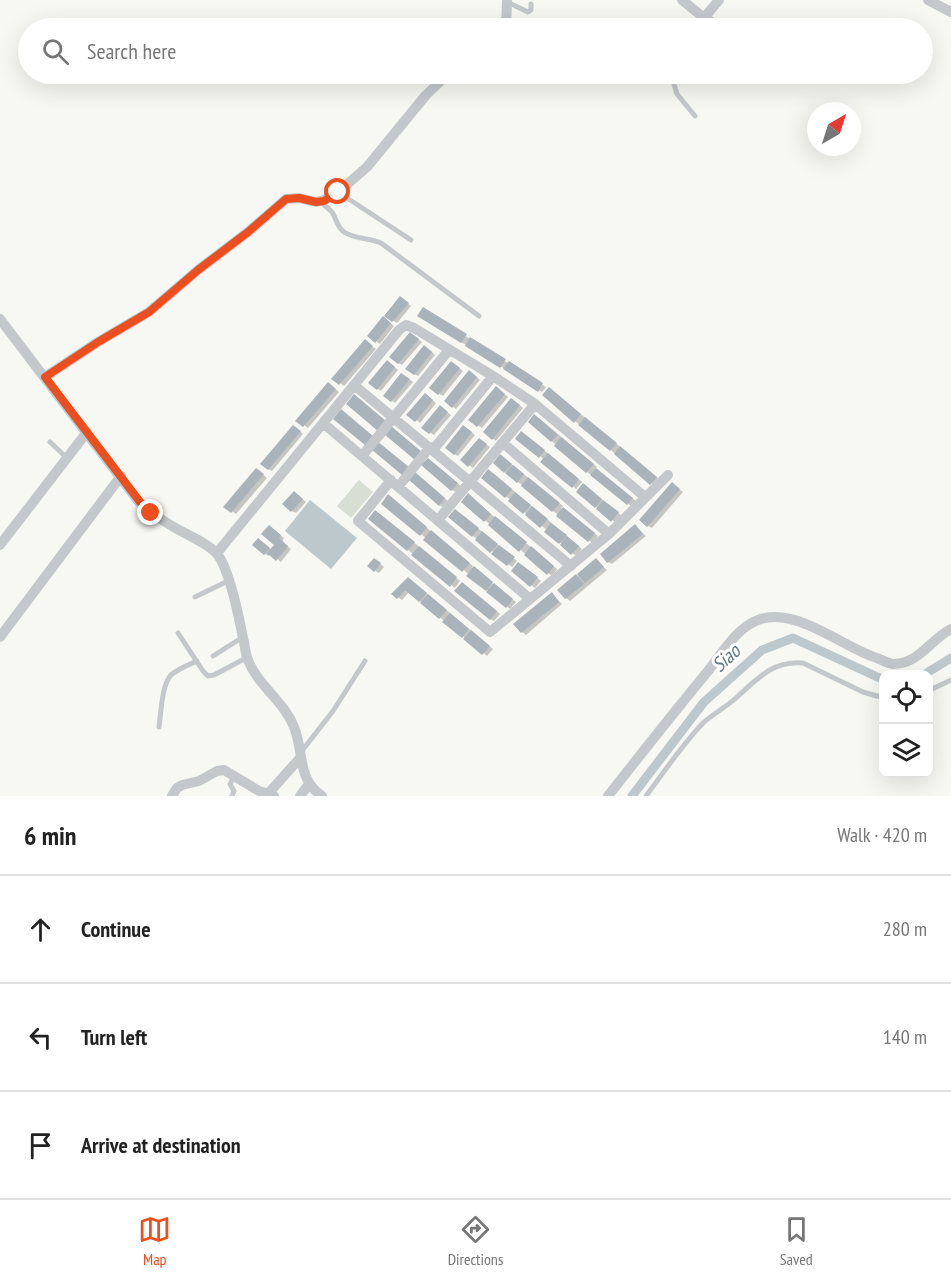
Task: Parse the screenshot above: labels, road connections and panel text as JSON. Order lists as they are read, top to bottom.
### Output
{
  "water": ["Siao"],
  "north": "top right",
  "page": {
    "search": "Search here",
    "heading": ["6 min", "Walk · 420 m"],
    "list": [
      ["Continue", "280 m"],
      ["Turn left", "140 m"],
      "Arrive at destination"
    ],
    "nav": ["Map", "Directions", "Saved"]
  }
}
